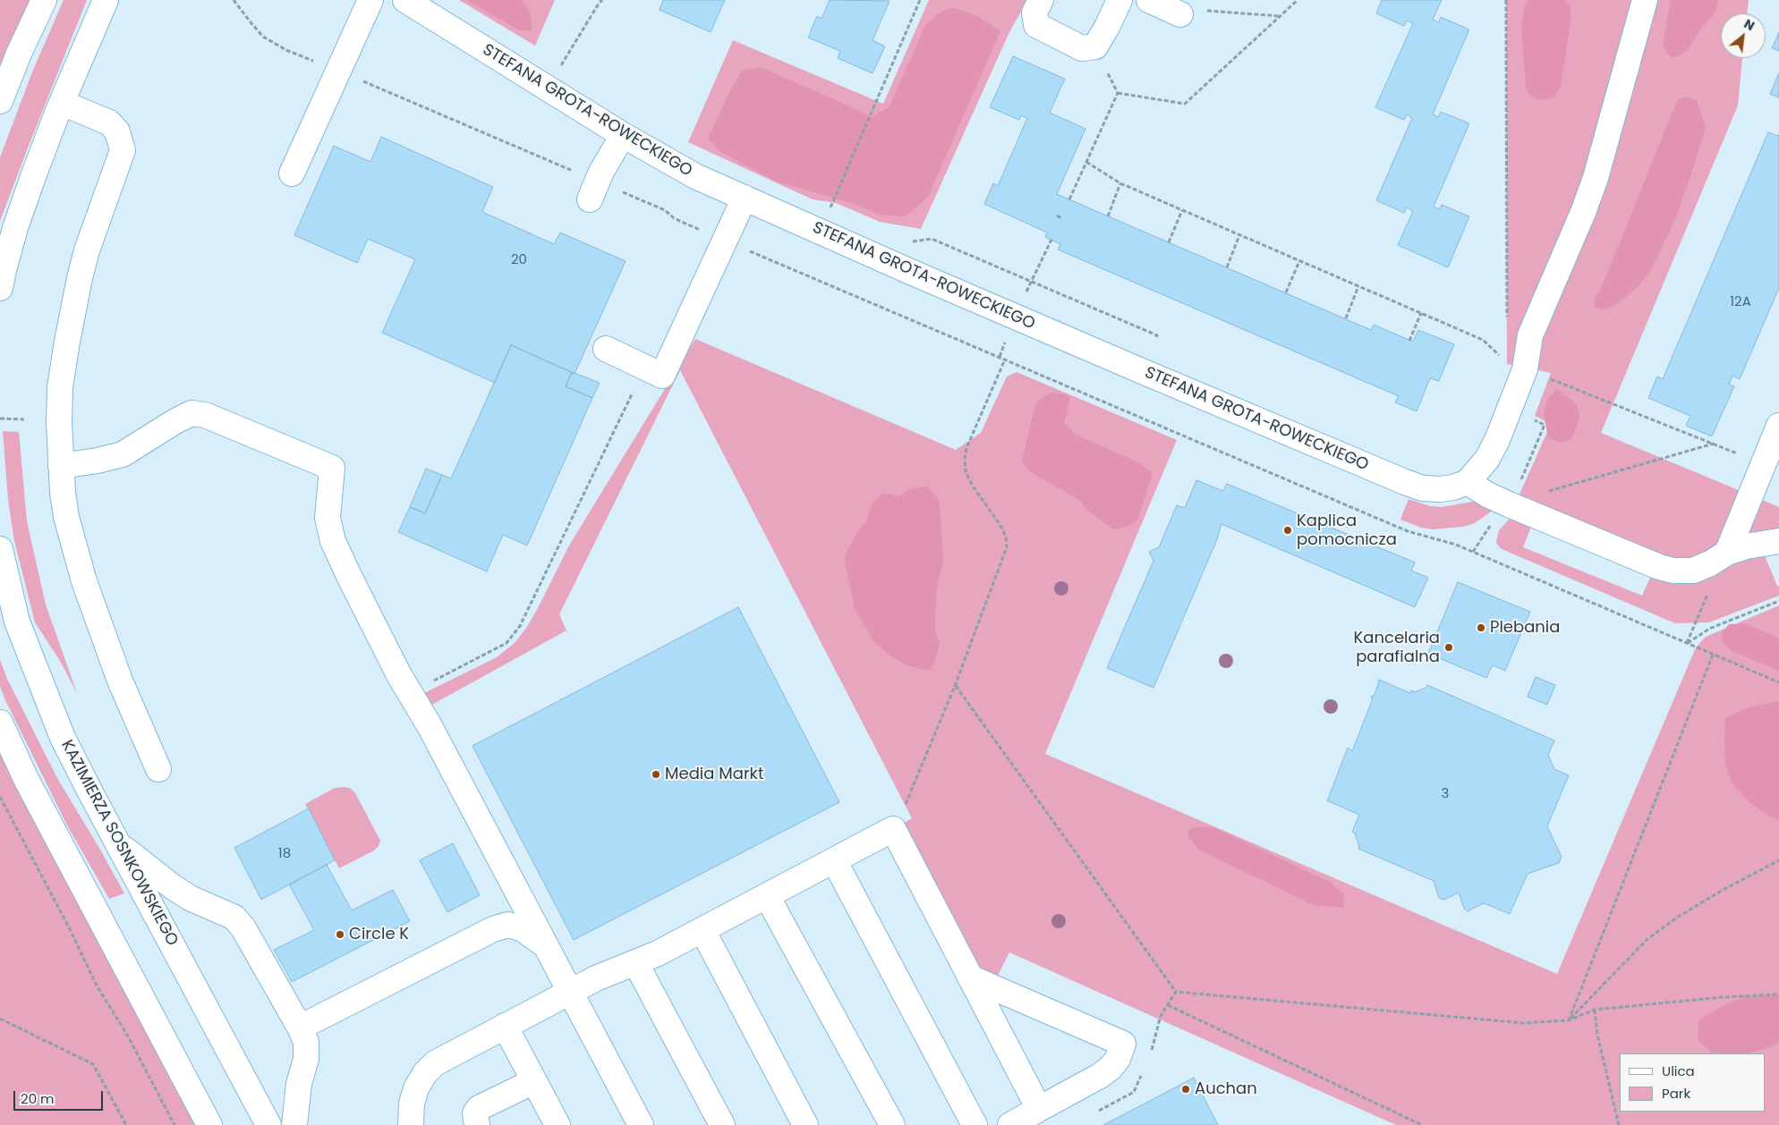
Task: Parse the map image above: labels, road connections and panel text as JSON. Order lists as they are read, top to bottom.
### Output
{
  "streets": {
    "street": ["STEFANA GROTA-ROWECKIEGO", "KAZIMIERZA SOSNKOWSKIEGO"]
  },
  "places": [
    "Kaplica pomocnicza",
    "Plebania",
    "Kancelaria parafialna",
    "Media Markt",
    "Circle K",
    "Auchan"
  ],
  "house_numbers": [
    "20",
    "12A",
    "3",
    "18"
  ],
  "legend": ["Ulica", "Park"],
  "scale_bar": "20 m",
  "north": "top right"
}
